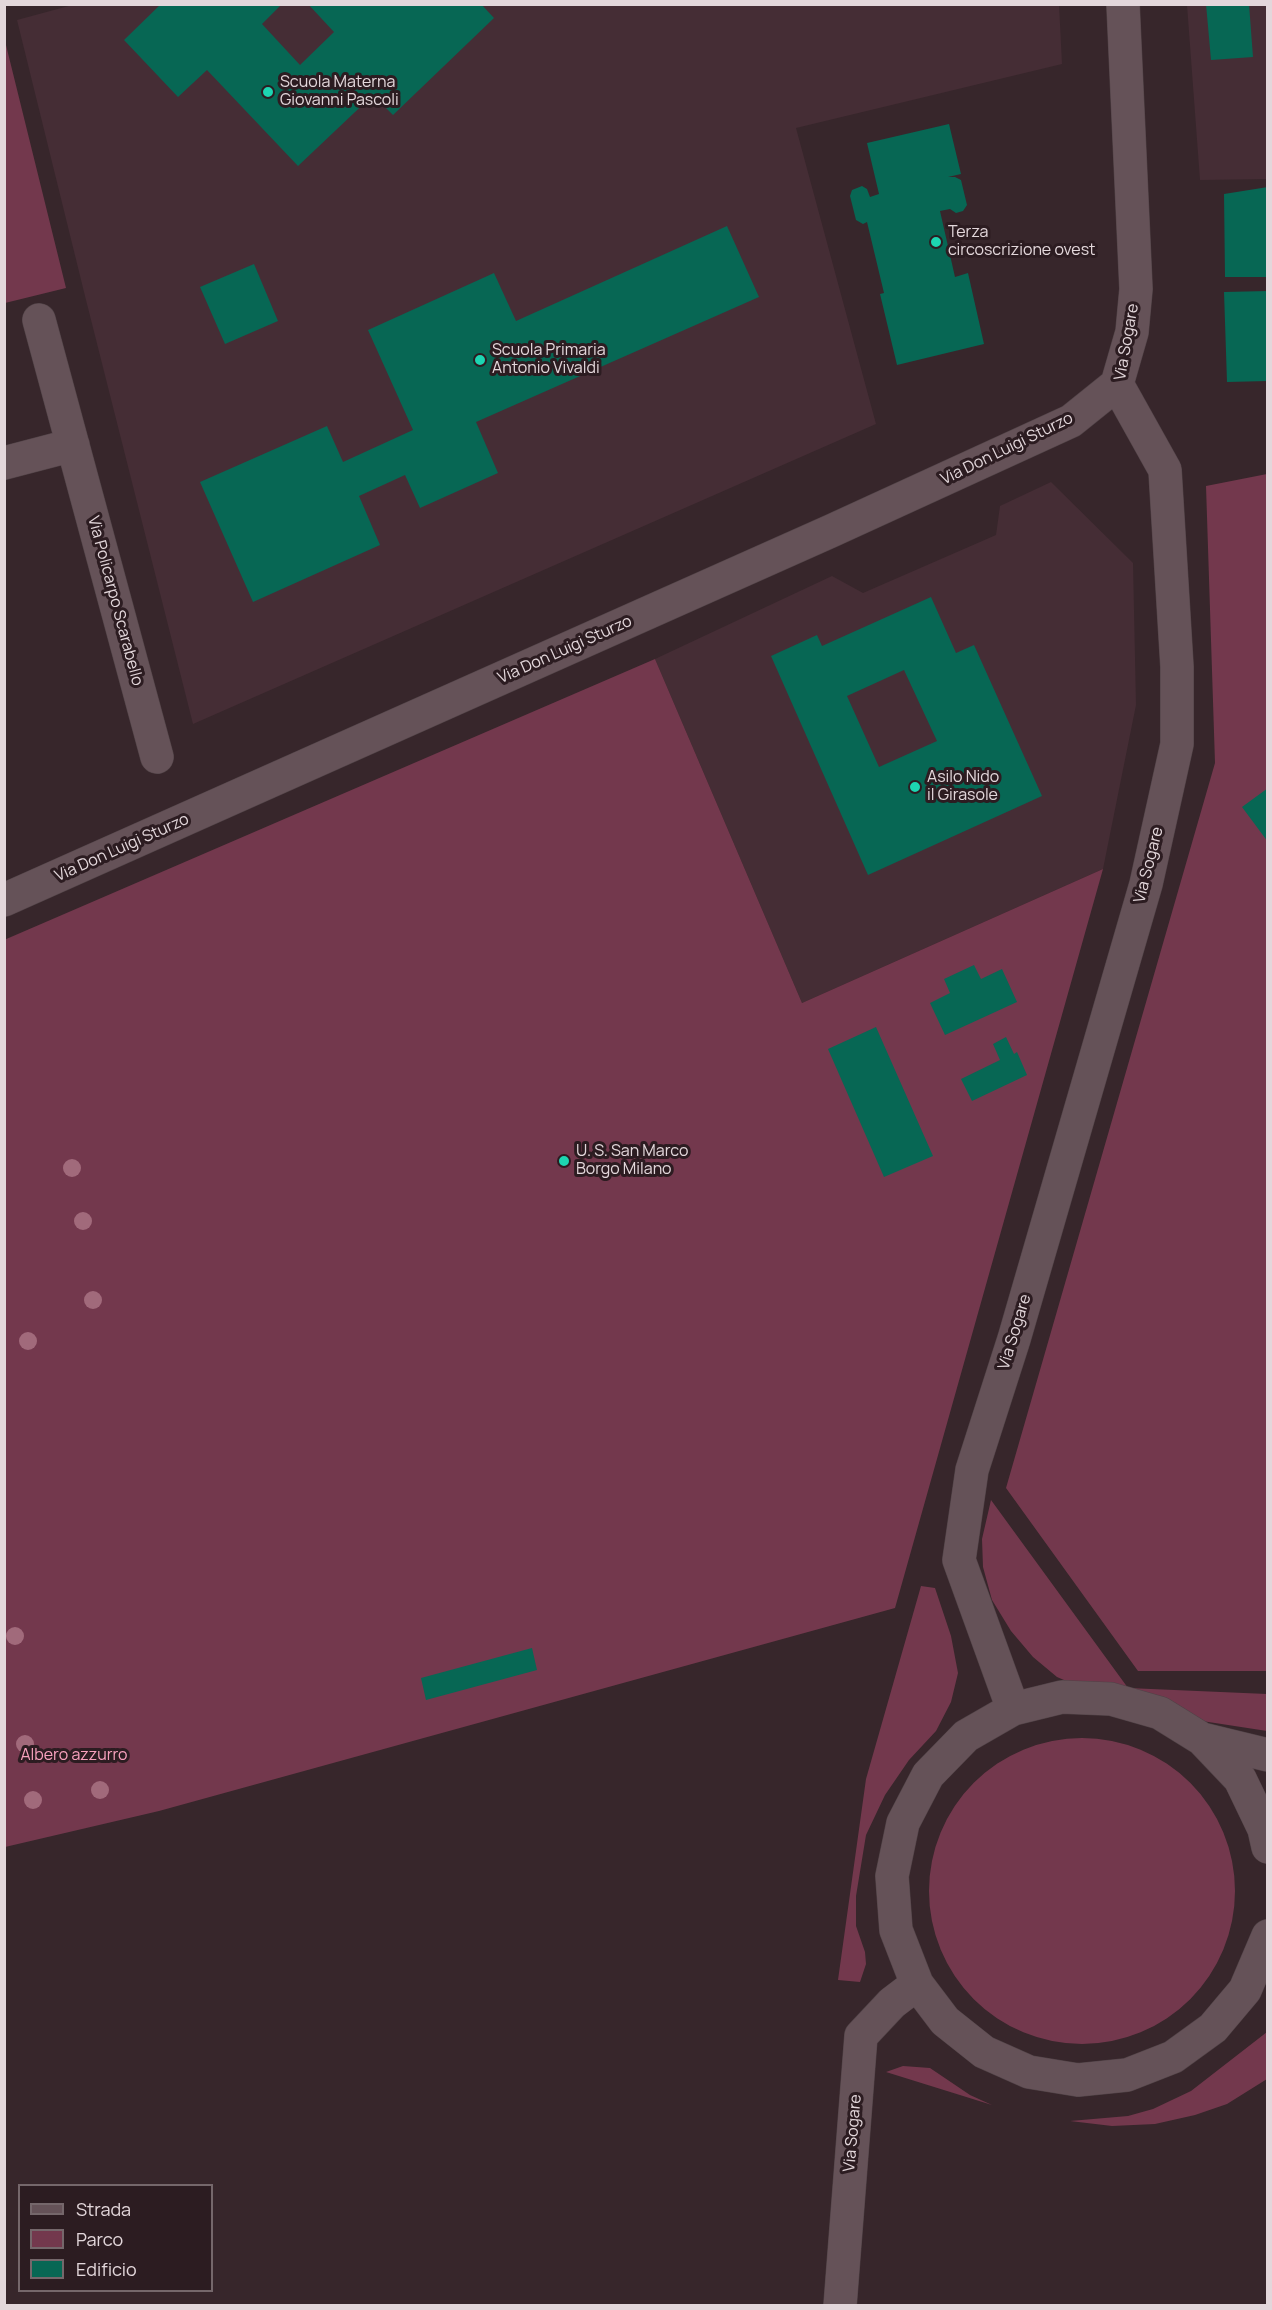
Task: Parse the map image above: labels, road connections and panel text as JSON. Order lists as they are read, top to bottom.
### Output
{
  "streets": {
    "street": ["Via Sogare", "Via Don Luigi Sturzo", "Via Policarpo Scarabello"]
  },
  "crossings": [
    ["Via Sogare", "Via Don Luigi Sturzo"]
  ],
  "parks": ["Albero azzurro"],
  "places": [
    "Scuola Materna Giovanni Pascoli",
    "Terza circoscrizione ovest",
    "Scuola Primaria Antonio Vivaldi",
    "Asilo Nido il Girasole",
    "U. S. San Marco Borgo Milano"
  ],
  "legend": ["Strada", "Parco", "Edificio"]
}
